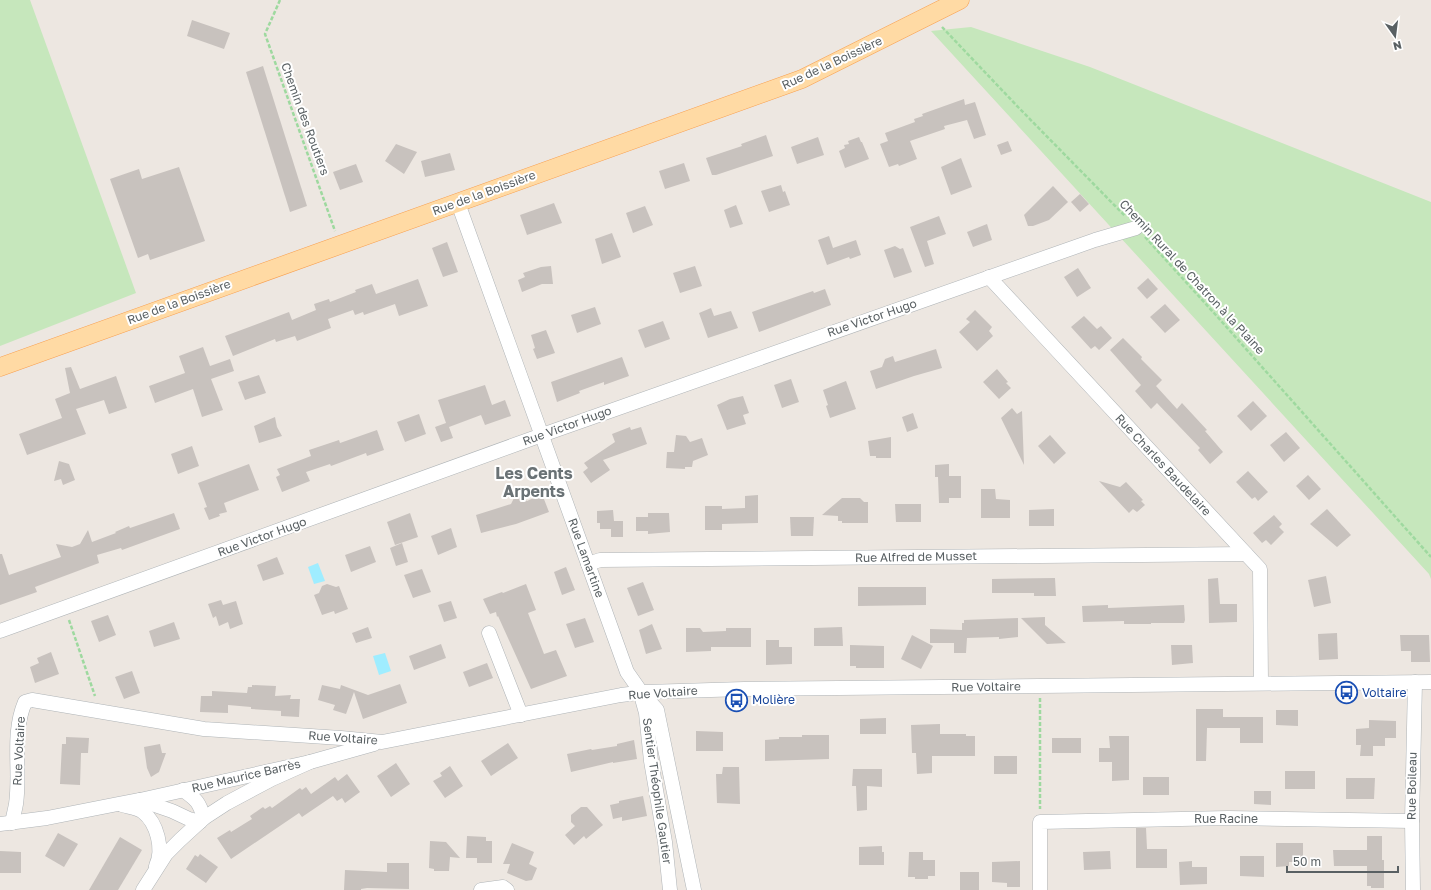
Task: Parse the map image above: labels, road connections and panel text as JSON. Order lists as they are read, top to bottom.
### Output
{
  "streets": {
    "main road": ["Rue de la Boissière"],
    "street": [
      "Rue Victor Hugo",
      "Rue Charles Baudelaire",
      "Rue Alfred de Musset",
      "Rue Lamartine",
      "Rue Voltaire",
      "Rue Maurice Barrès",
      "Rue Boileau",
      "Sentier Théophile Gautier",
      "Rue Racine"
    ],
    "path": ["Chemin des Routiers", "Chemin Rural de Chatron à la Plaine"]
  },
  "crossings": [
    ["Rue de la Boissière", "Chemin des Routiers"],
    ["Rue de la Boissière", "Chemin Rural de Chatron à la Plaine"],
    ["Rue de la Boissière", "Rue Lamartine"],
    ["Chemin Rural de Chatron à la Plaine", "Rue Victor Hugo"],
    ["Rue Victor Hugo", "Rue Charles Baudelaire"],
    ["Rue Victor Hugo", "Rue Lamartine"],
    ["Rue Charles Baudelaire", "Rue Alfred de Musset"],
    ["Rue Charles Baudelaire", "Rue Voltaire"],
    ["Rue Alfred de Musset", "Rue Lamartine"],
    ["Rue Lamartine", "Rue Voltaire"],
    ["Rue Lamartine", "Sentier Théophile Gautier"],
    ["Rue Voltaire", "Rue Maurice Barrès"],
    ["Rue Voltaire", "Rue Boileau"],
    ["Rue Voltaire", "Sentier Théophile Gautier"],
    ["Rue Boileau", "Rue Racine"]
  ],
  "districts": ["Les Cents Arpents"],
  "places": {
    "bus stop": ["Voltaire", "Molière"]
  },
  "scale_bar": "50 m",
  "north": "bottom"
}
